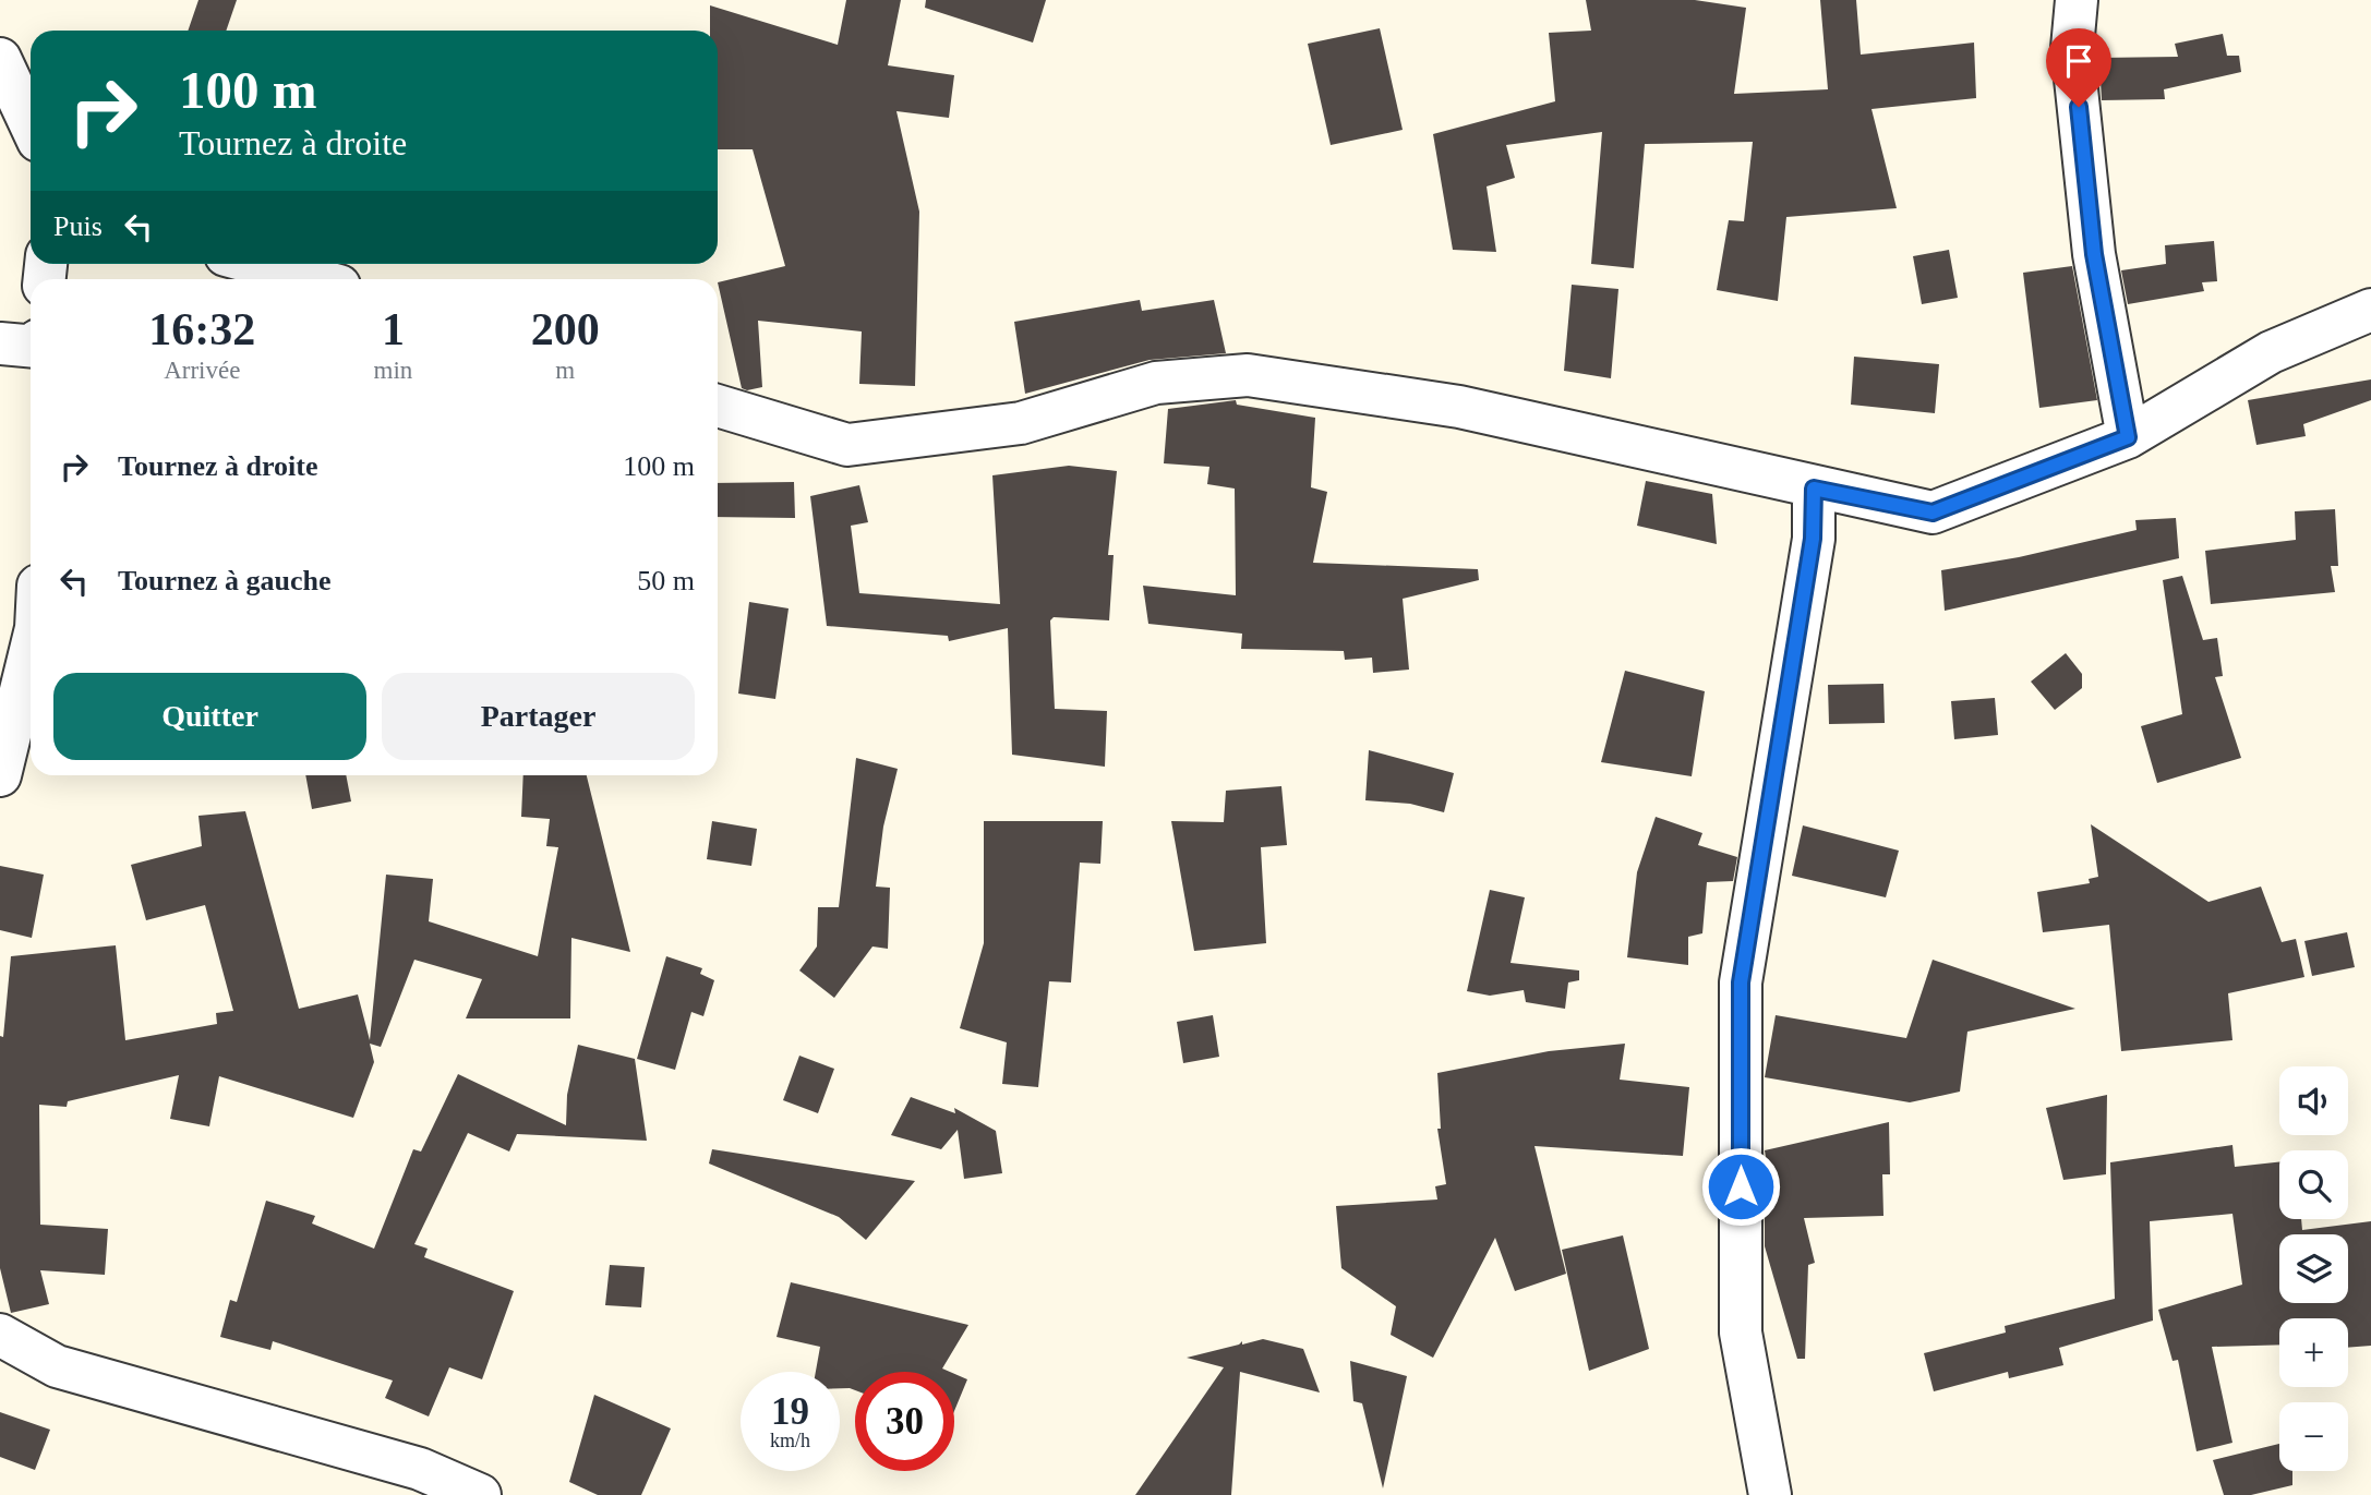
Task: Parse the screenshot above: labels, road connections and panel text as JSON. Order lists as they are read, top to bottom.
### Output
{
  "page": {
    "turn": ["100 m", "Tournez à droite"],
    "then": "Puis",
    "eta": [
      "16:32",
      "Arrivée",
      "1",
      "min",
      "200",
      "m"
    ],
    "list": [
      {
        "name": "Tournez à droite",
        "value": "100 m"
      },
      {
        "name": "Tournez à gauche",
        "value": "50 m"
      }
    ],
    "buttons": ["Quitter", "Partager"],
    "map_buttons": ["+", "−"],
    "speed": "19 km/h",
    "limit": "30"
  }
}
